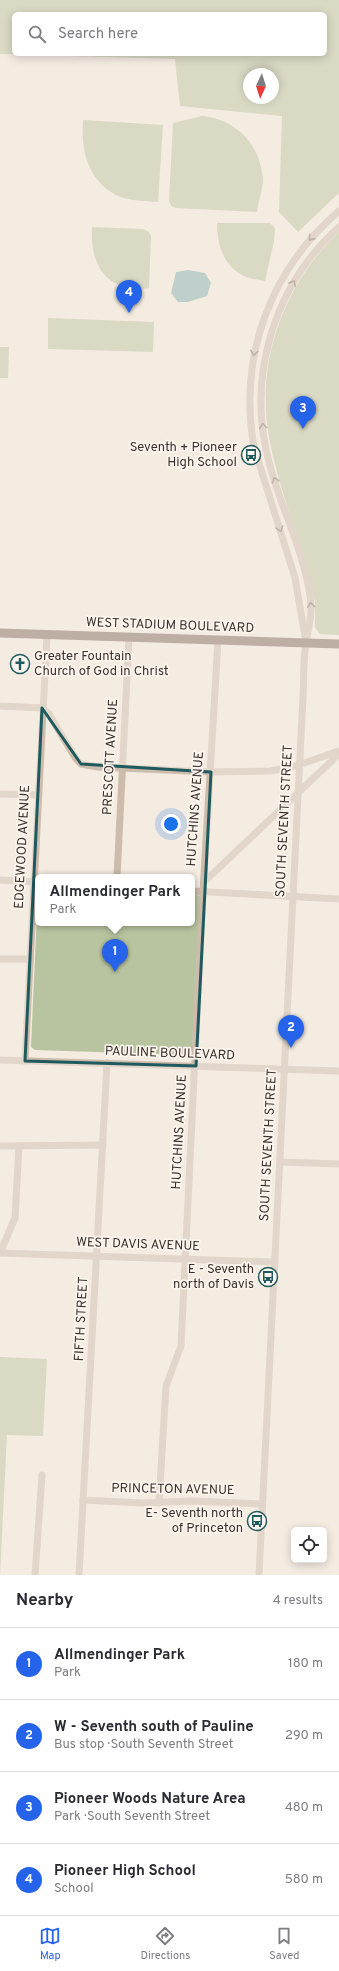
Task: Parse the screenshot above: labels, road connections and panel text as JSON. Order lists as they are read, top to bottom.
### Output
{
  "streets": {
    "main road": ["WEST STADIUM BOULEVARD"],
    "street": [
      "PRESCOTT AVENUE",
      "HUTCHINS AVENUE",
      "SOUTH SEVENTH STREET",
      "EDGEWOOD AVENUE",
      "PAULINE BOULEVARD",
      "WEST DAVIS AVENUE",
      "FIFTH STREET",
      "PRINCETON AVENUE"
    ]
  },
  "crossings": [
    ["WEST STADIUM BOULEVARD", "PRESCOTT AVENUE"],
    ["WEST STADIUM BOULEVARD", "HUTCHINS AVENUE"],
    ["WEST STADIUM BOULEVARD", "SOUTH SEVENTH STREET"],
    ["WEST STADIUM BOULEVARD", "EDGEWOOD AVENUE"],
    ["HUTCHINS AVENUE", "PAULINE BOULEVARD"],
    ["HUTCHINS AVENUE", "WEST DAVIS AVENUE"],
    ["HUTCHINS AVENUE", "PRINCETON AVENUE"],
    ["SOUTH SEVENTH STREET", "PAULINE BOULEVARD"],
    ["SOUTH SEVENTH STREET", "WEST DAVIS AVENUE"],
    ["SOUTH SEVENTH STREET", "PRINCETON AVENUE"],
    ["EDGEWOOD AVENUE", "PAULINE BOULEVARD"],
    ["PAULINE BOULEVARD", "FIFTH STREET"],
    ["WEST DAVIS AVENUE", "FIFTH STREET"],
    ["FIFTH STREET", "PRINCETON AVENUE"]
  ],
  "places": {
    "bus stop": ["Seventh + Pioneer High School", "E - Seventh north of Davis", "E- Seventh north of Princeton"],
    "church": ["Greater Fountain Church of God in Christ"]
  },
  "north": "bottom",
  "page": {
    "search": "Search here",
    "pins": [
      "4",
      "3",
      "1",
      "2"
    ],
    "popup": ["Allmendinger Park", "Park"],
    "heading": ["Nearby", "4 results"],
    "list": [
      {
        "mark": "1",
        "name": "Allmendinger Park",
        "note": "Park",
        "value": "180 m"
      },
      {
        "mark": "2",
        "name": "W - Seventh south of Pauline",
        "note": "Bus stop · South Seventh Street",
        "value": "290 m"
      },
      {
        "mark": "3",
        "name": "Pioneer Woods Nature Area",
        "note": "Park · South Seventh Street",
        "value": "480 m"
      },
      {
        "mark": "4",
        "name": "Pioneer High School",
        "note": "School",
        "value": "580 m"
      }
    ],
    "nav": ["Map", "Directions", "Saved"]
  }
}
